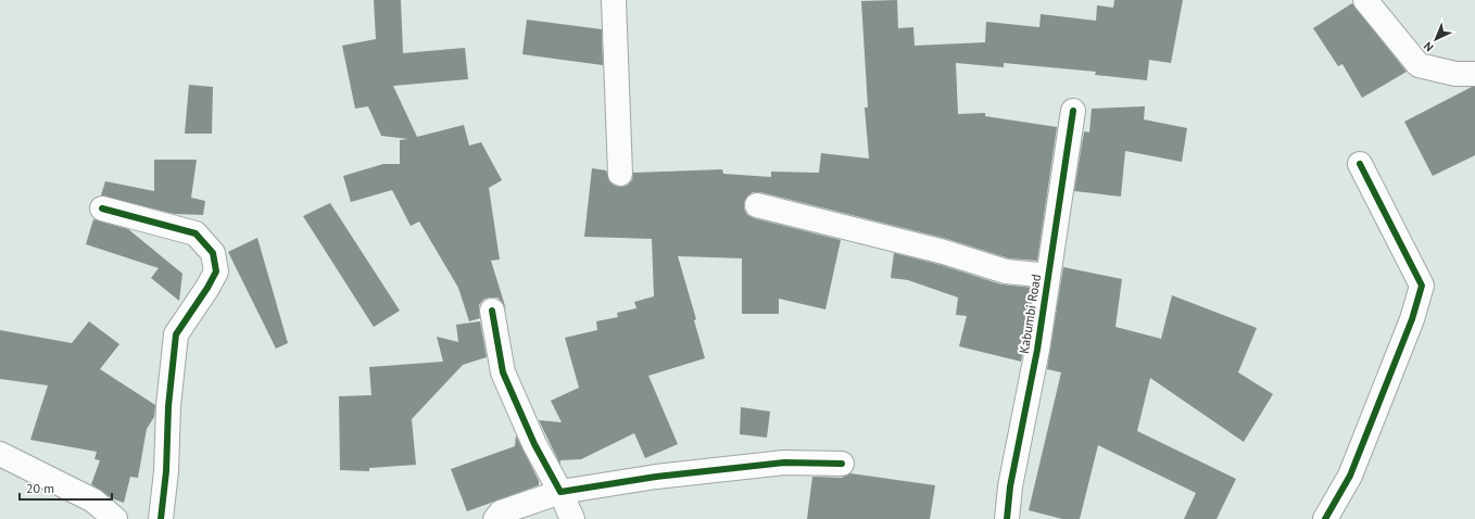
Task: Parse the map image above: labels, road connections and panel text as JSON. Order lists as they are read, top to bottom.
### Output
{
  "streets": {
    "street": ["Kabumbi Road"]
  },
  "scale_bar": "20 m",
  "north": "bottom left"
}
